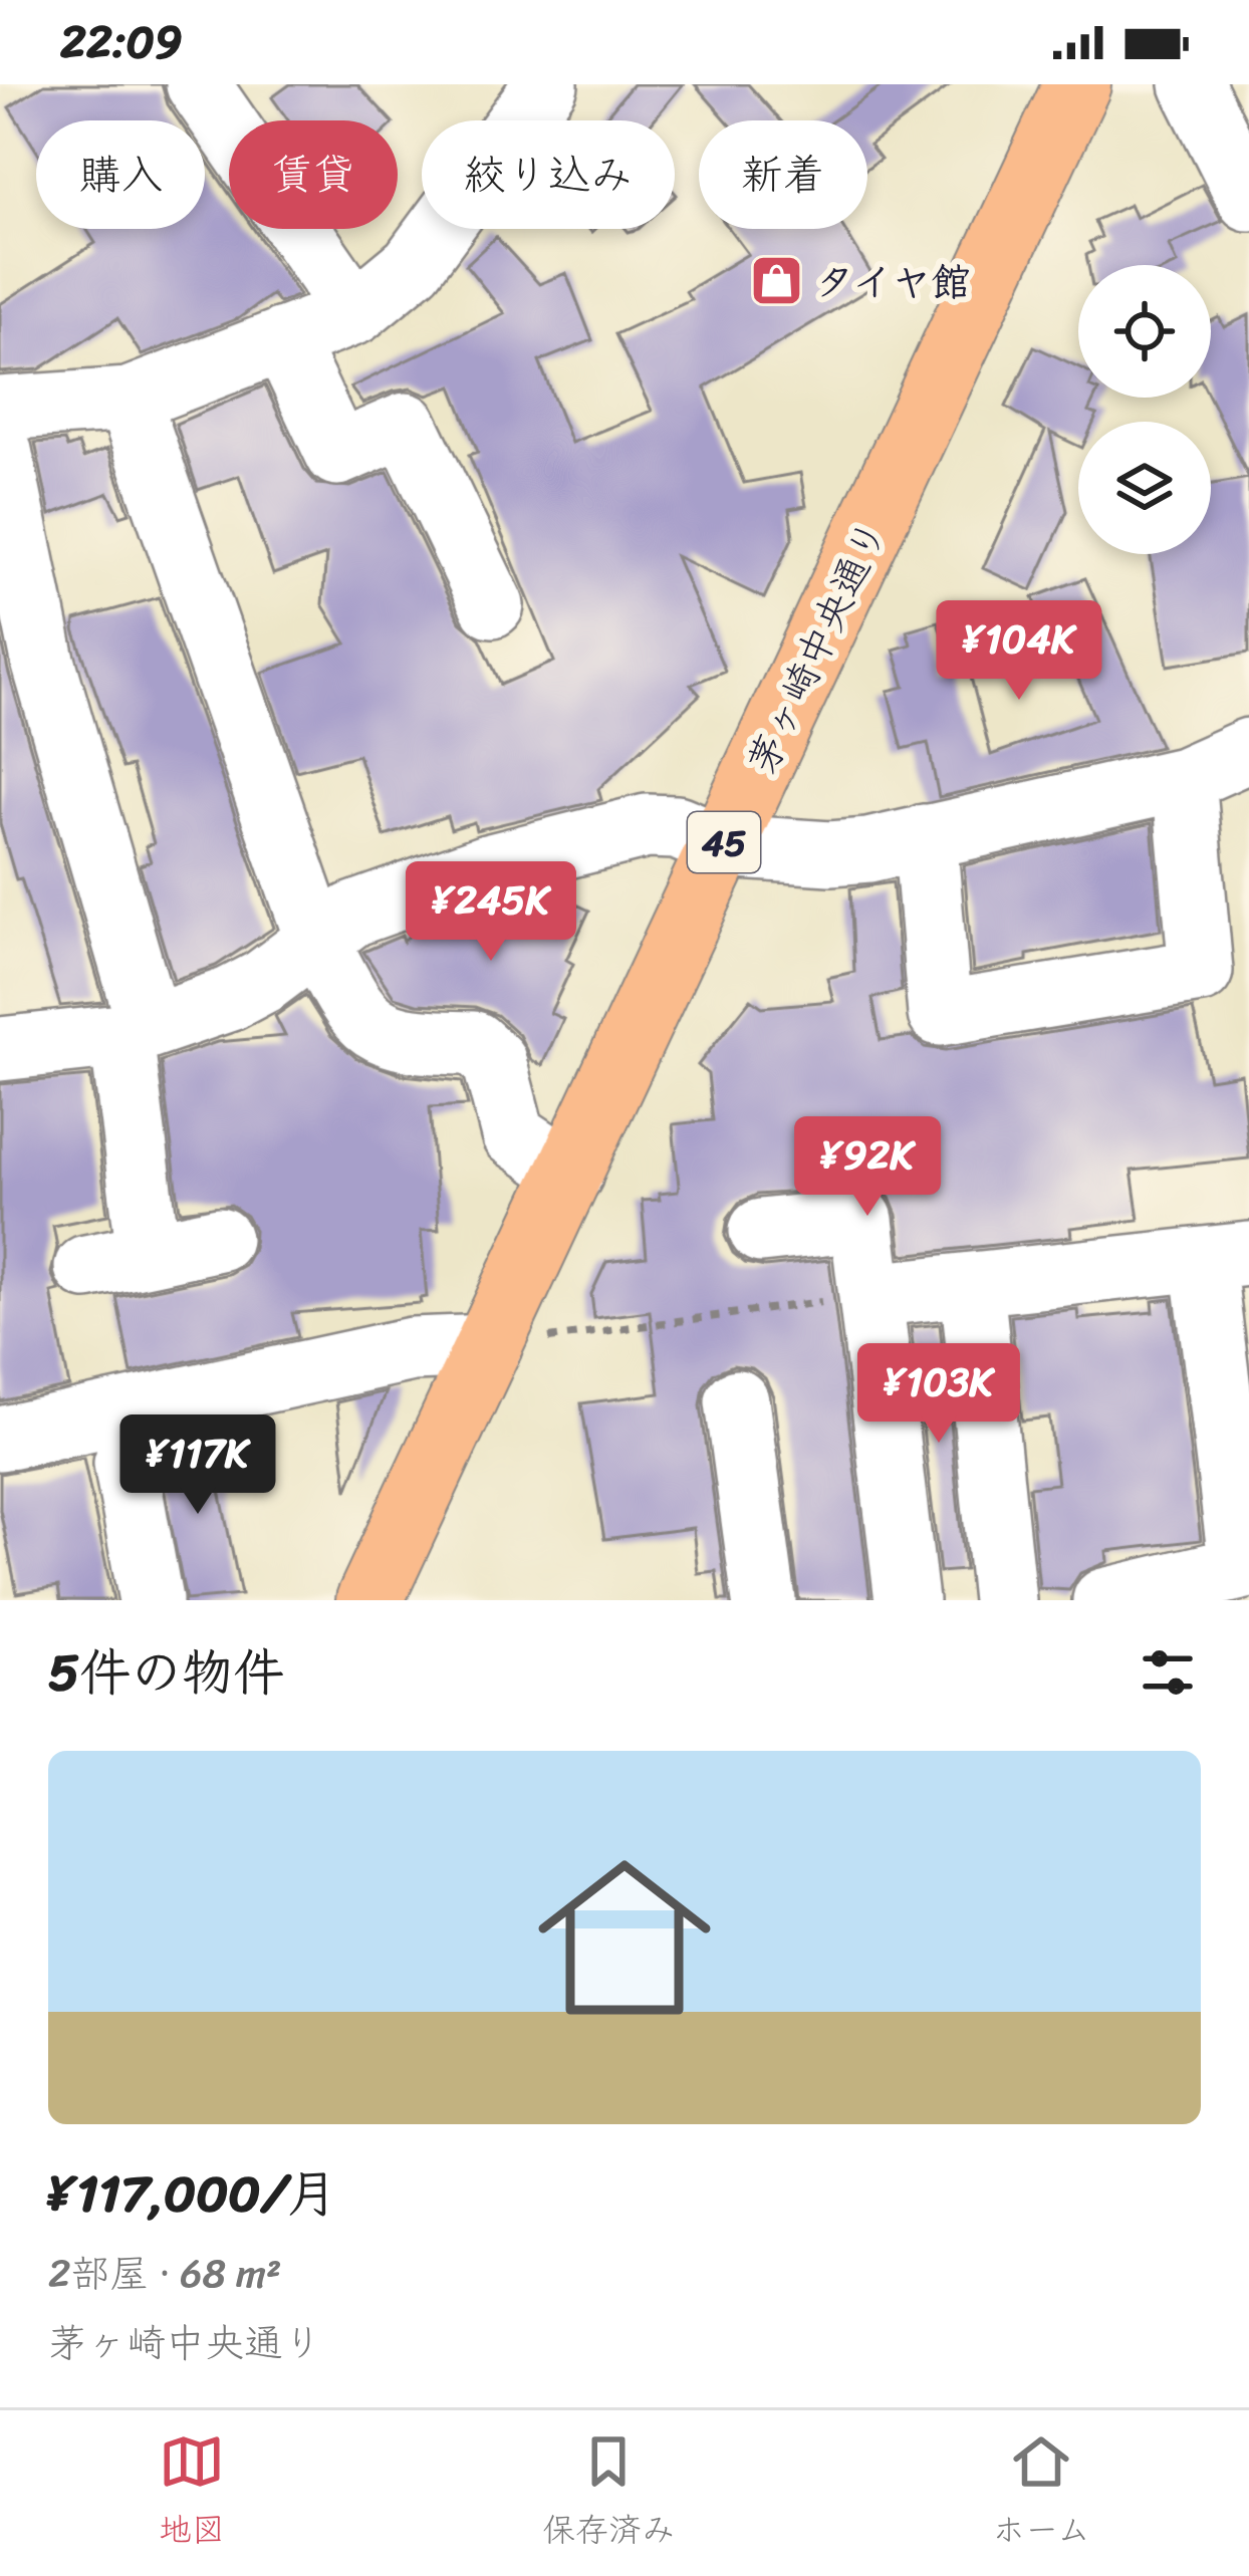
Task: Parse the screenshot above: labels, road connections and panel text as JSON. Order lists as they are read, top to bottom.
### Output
{
  "streets": {
    "main road": ["茅ヶ崎中央通り", "45"]
  },
  "places": {
    "shop": ["タイヤ館"]
  },
  "page": {
    "status": "22:09",
    "chip": [
      "購入",
      "賃貸",
      "絞り込み",
      "新着"
    ],
    "price": [
      "¥104K",
      "¥245K",
      "¥92K",
      "¥103K",
      "¥117K"
    ],
    "heading": "5件の物件",
    "list": [
      {
        "name": "¥117,000/月",
        "note": "2部屋 · 68 m² · 茅ヶ崎中央通り"
      }
    ],
    "tabs": ["地図", "保存済み", "ホーム"]
  }
}
